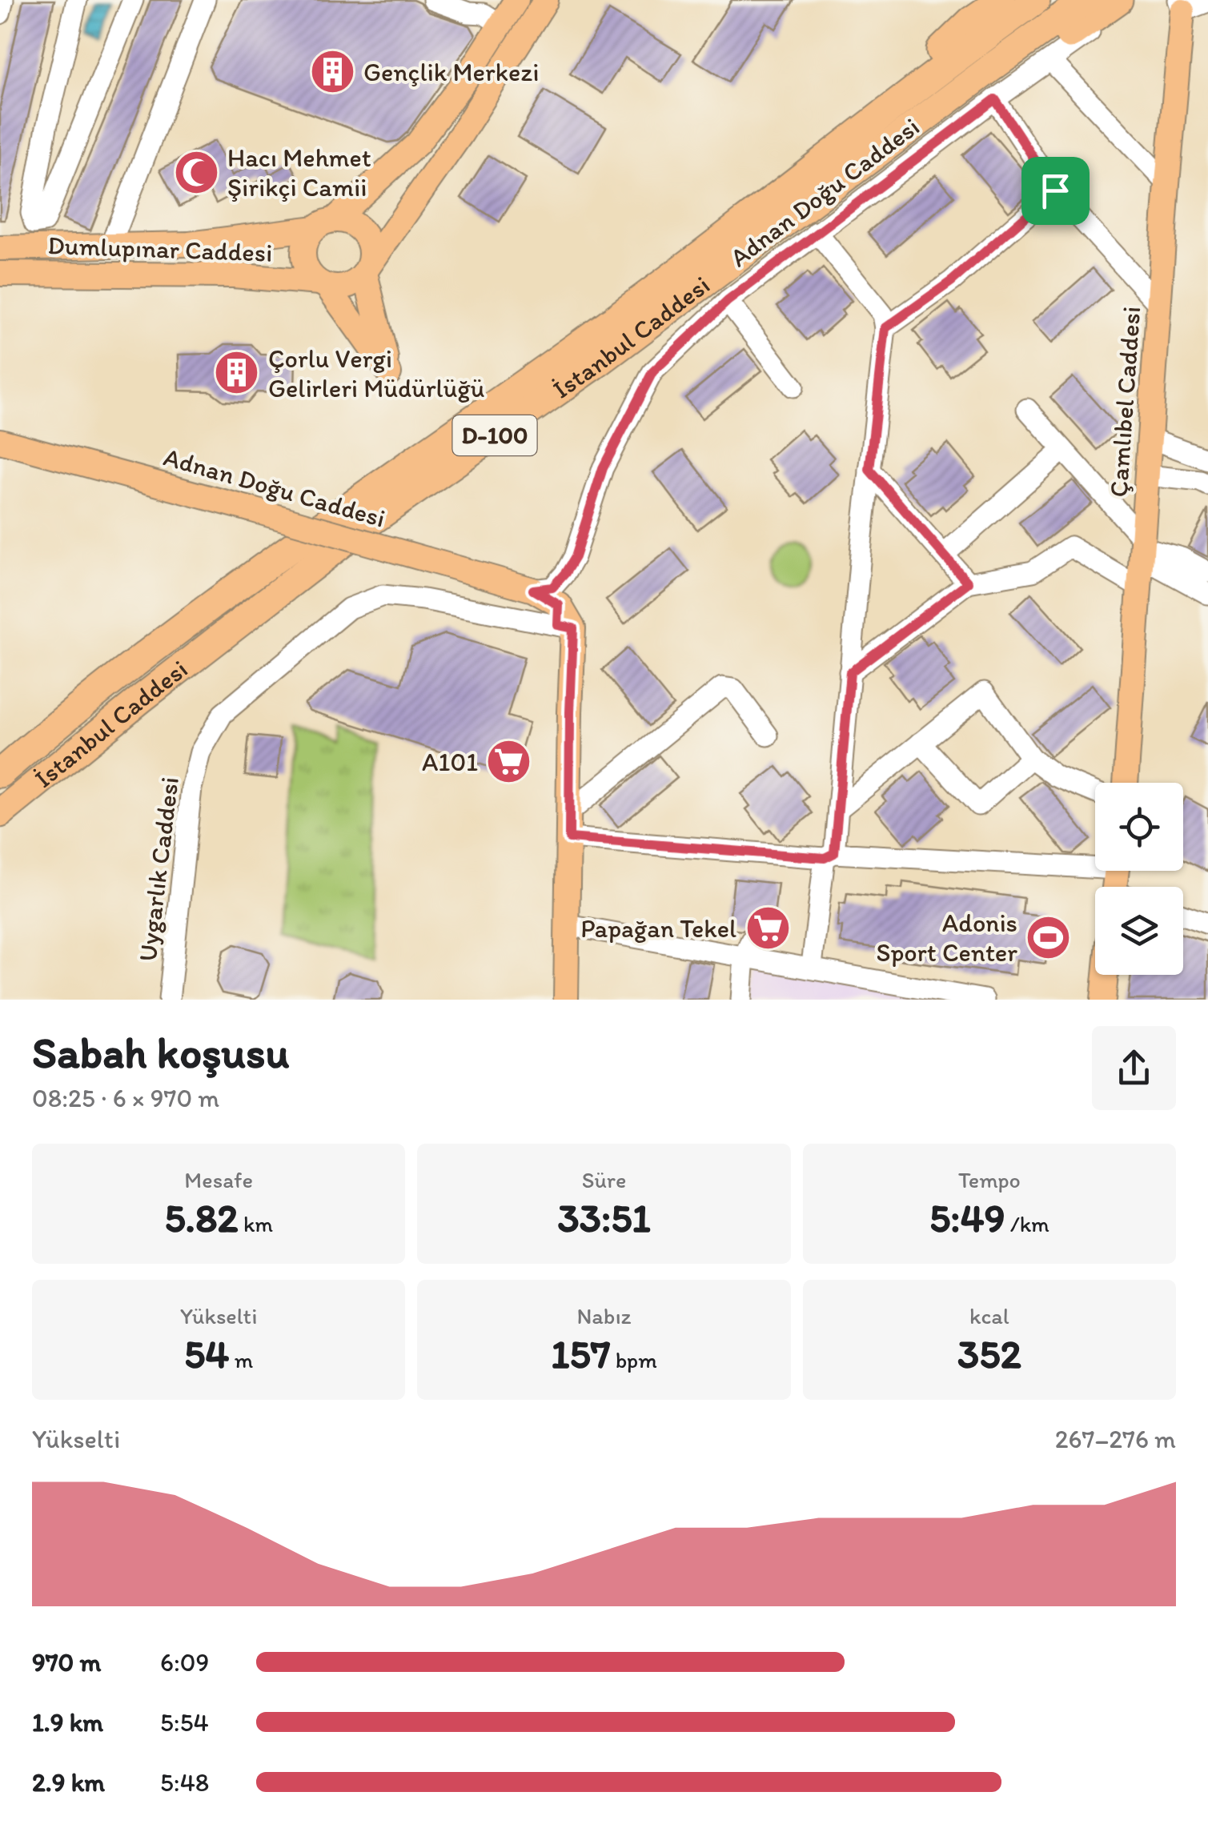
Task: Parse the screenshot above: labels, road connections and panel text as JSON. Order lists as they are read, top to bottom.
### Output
{
  "streets": {
    "highway": ["İstanbul Caddesi", "D-100"],
    "main road": ["Adnan Doğu Caddesi", "Dumlupınar Caddesi", "Çamlıbel Caddesi"],
    "street": ["Uygarlık Caddesi"]
  },
  "crossings": [
    ["Adnan Doğu Caddesi", "Uygarlık Caddesi"]
  ],
  "places": {
    "building": ["Gençlik Merkezi", "Çorlu Vergi Gelirleri Müdürlüğü"],
    "mosque": ["Hacı Mehmet Şirikçi Camii"],
    "supermarket": ["A101", "Papağan Tekel"],
    "sports": ["Adonis Sport Center"]
  },
  "page": {
    "heading": ["Sabah koşusu", "08:25 · 6 × 970 m"],
    "stats": [
      ["Mesafe", "5.82 km"],
      ["Süre", "33:51"],
      ["Tempo", "5:49 /km"],
      ["Yükselti", "54 m"],
      ["Nabız", "157 bpm"],
      ["kcal", "352"]
    ],
    "chart": ["Yükselti", "267–276 m"],
    "list": [
      {
        "name": "970 m",
        "note": "6:09"
      },
      {
        "name": "1.9 km",
        "note": "5:54"
      },
      {
        "name": "2.9 km",
        "note": "5:48"
      }
    ]
  }
}
